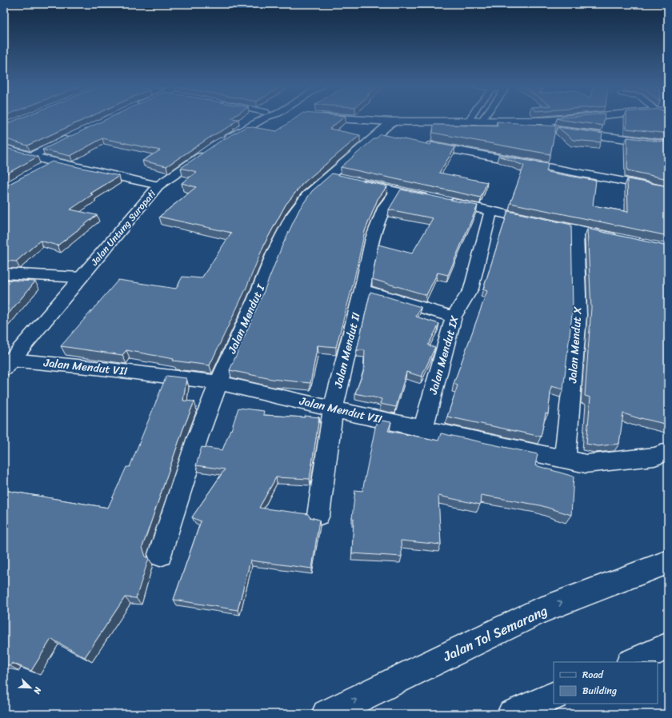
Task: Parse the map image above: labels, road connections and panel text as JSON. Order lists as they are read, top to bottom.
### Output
{
  "streets": {
    "main road": [
      "Jalan Untung Suropati",
      "Jalan Mendut I",
      "Jalan Mendut X",
      "Jalan Mendut II",
      "Jalan Mendut IX",
      "Jalan Mendut VII",
      "Jalan Tol Semarang"
    ]
  },
  "crossings": [
    ["Jalan Untung Suropati", "Jalan Mendut VII"],
    ["Jalan Mendut I", "Jalan Mendut VII"],
    ["Jalan Mendut X", "Jalan Mendut VII"],
    ["Jalan Mendut II", "Jalan Mendut VII"],
    ["Jalan Mendut IX", "Jalan Mendut VII"]
  ],
  "one_way": ["Jalan Tol Semarang"],
  "legend": ["Road", "Building"],
  "north": "bottom right"
}
